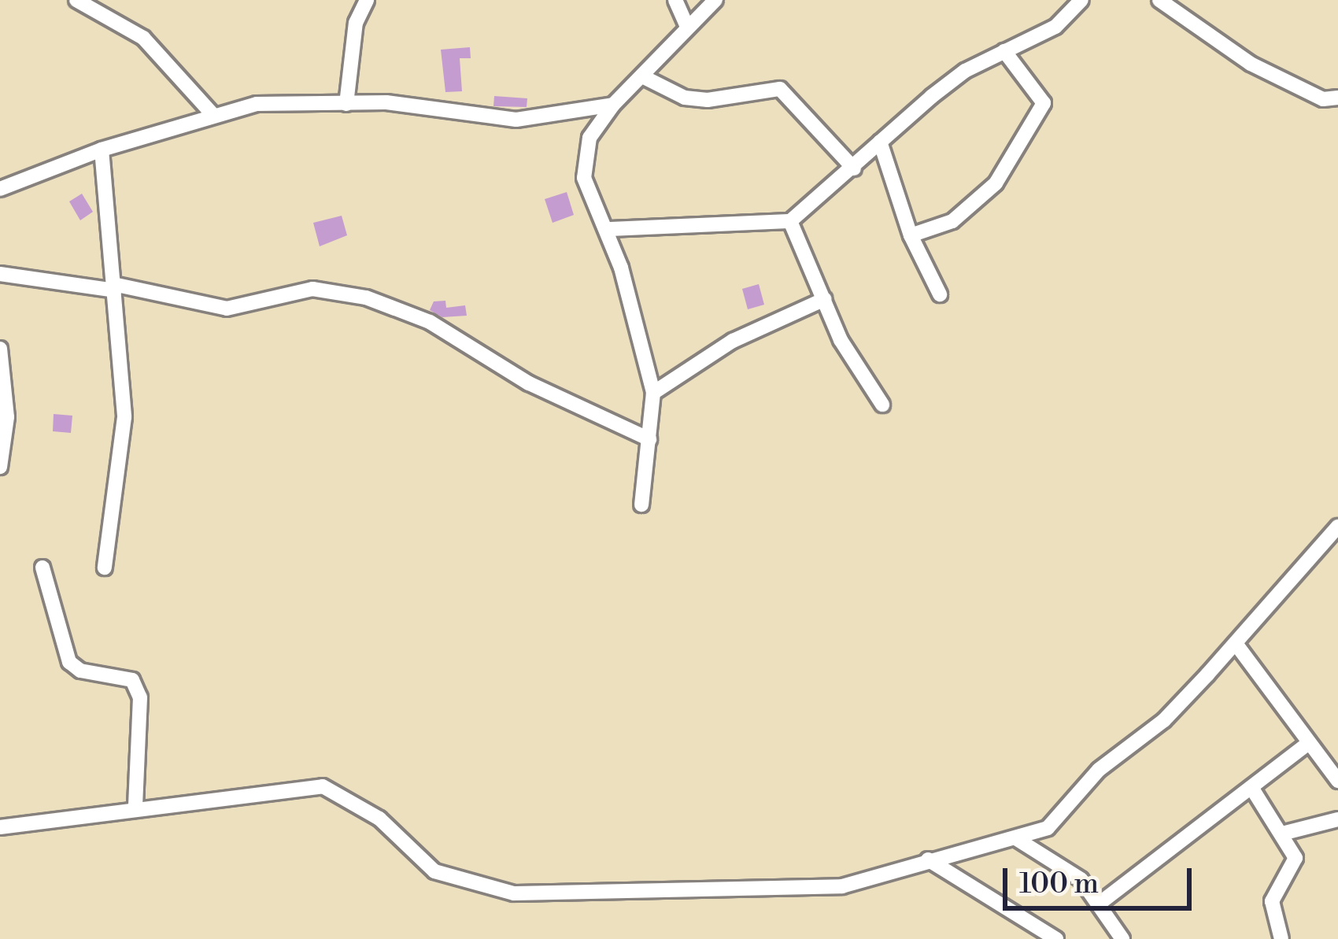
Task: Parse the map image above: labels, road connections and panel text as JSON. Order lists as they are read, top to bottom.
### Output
{
  "scale_bar": "100 m"
}
